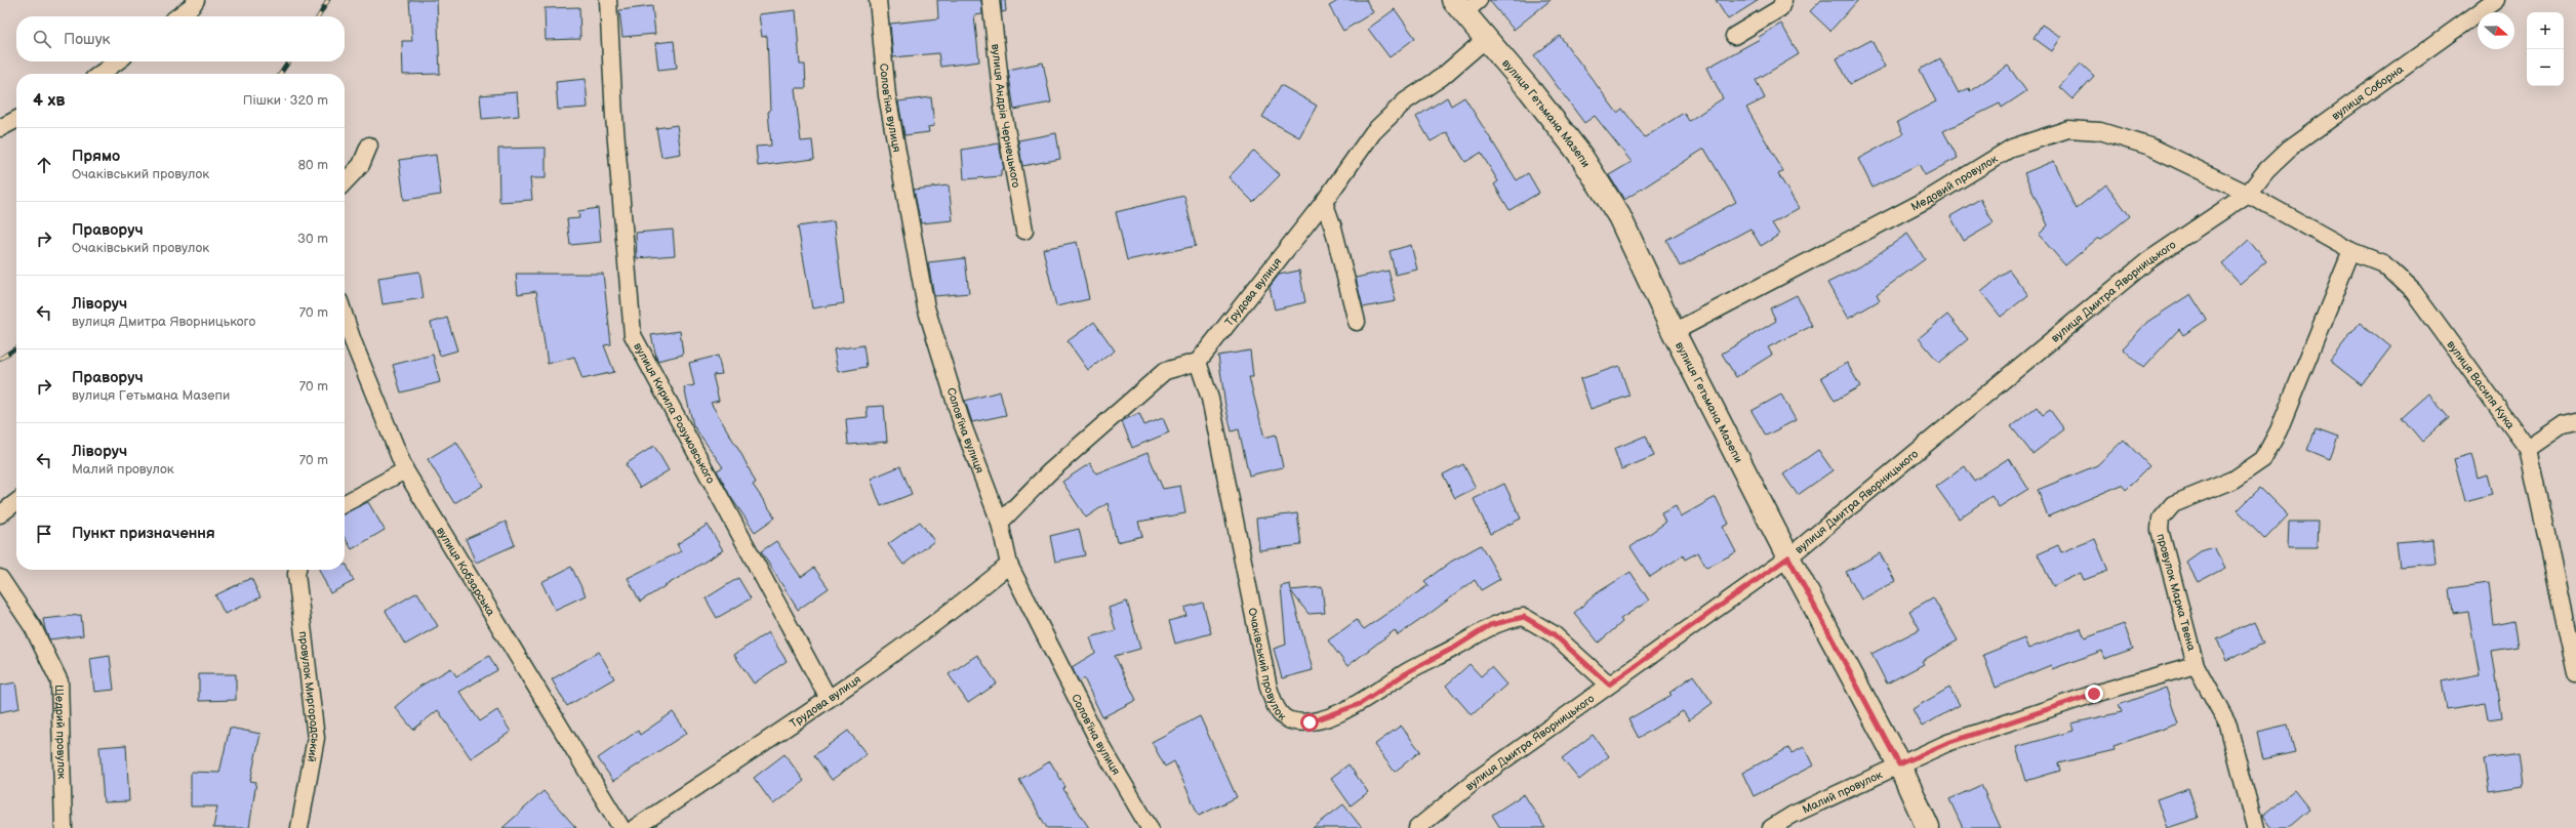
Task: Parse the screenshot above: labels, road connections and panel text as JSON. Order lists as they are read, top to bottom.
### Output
{
  "streets": {
    "street": [
      "вулиця Соборна",
      "Солов'їна вулиця",
      "вулиця Гетьмана Мазепи",
      "вулиця Андрія Чернецького",
      "Медовий провулок",
      "Трудова вулиця",
      "вулиця Дмитра Яворницького",
      "вулиця Василя Кука",
      "вулиця Кирила Розумовського",
      "вулиця Кобзарська",
      "провулок Марка Твена",
      "Очаківський провулок",
      "провулок Миргородський",
      "Щедрий провулок",
      "Малий провулок"
    ]
  },
  "crossings": [
    ["вулиця Соборна", "Медовий провулок"],
    ["вулиця Соборна", "вулиця Дмитра Яворницького"],
    ["вулиця Соборна", "вулиця Василя Кука"],
    ["Солов'їна вулиця", "Трудова вулиця"],
    ["вулиця Гетьмана Мазепи", "Медовий провулок"],
    ["вулиця Гетьмана Мазепи", "Трудова вулиця"],
    ["вулиця Гетьмана Мазепи", "вулиця Дмитра Яворницького"],
    ["вулиця Гетьмана Мазепи", "Малий провулок"],
    ["Медовий провулок", "вулиця Дмитра Яворницького"],
    ["Медовий провулок", "вулиця Василя Кука"],
    ["Трудова вулиця", "вулиця Кирила Розумовського"],
    ["Трудова вулиця", "Очаківський провулок"],
    ["вулиця Дмитра Яворницького", "вулиця Василя Кука"],
    ["вулиця Дмитра Яворницького", "Очаківський провулок"],
    ["вулиця Василя Кука", "провулок Марка Твена"],
    ["провулок Марка Твена", "Малий провулок"]
  ],
  "north": "right",
  "page": {
    "map_buttons": ["+", "−"],
    "search": "Пошук",
    "heading": ["4 хв", "Пішки · 320 m"],
    "list": [
      ["Прямо", "Очаківський провулок", "80 m"],
      ["Праворуч", "Очаківський провулок", "30 m"],
      ["Ліворуч", "вулиця Дмитра Яворницького", "70 m"],
      ["Праворуч", "вулиця Гетьмана Мазепи", "70 m"],
      ["Ліворуч", "Малий провулок", "70 m"],
      "Пункт призначення"
    ]
  }
}
